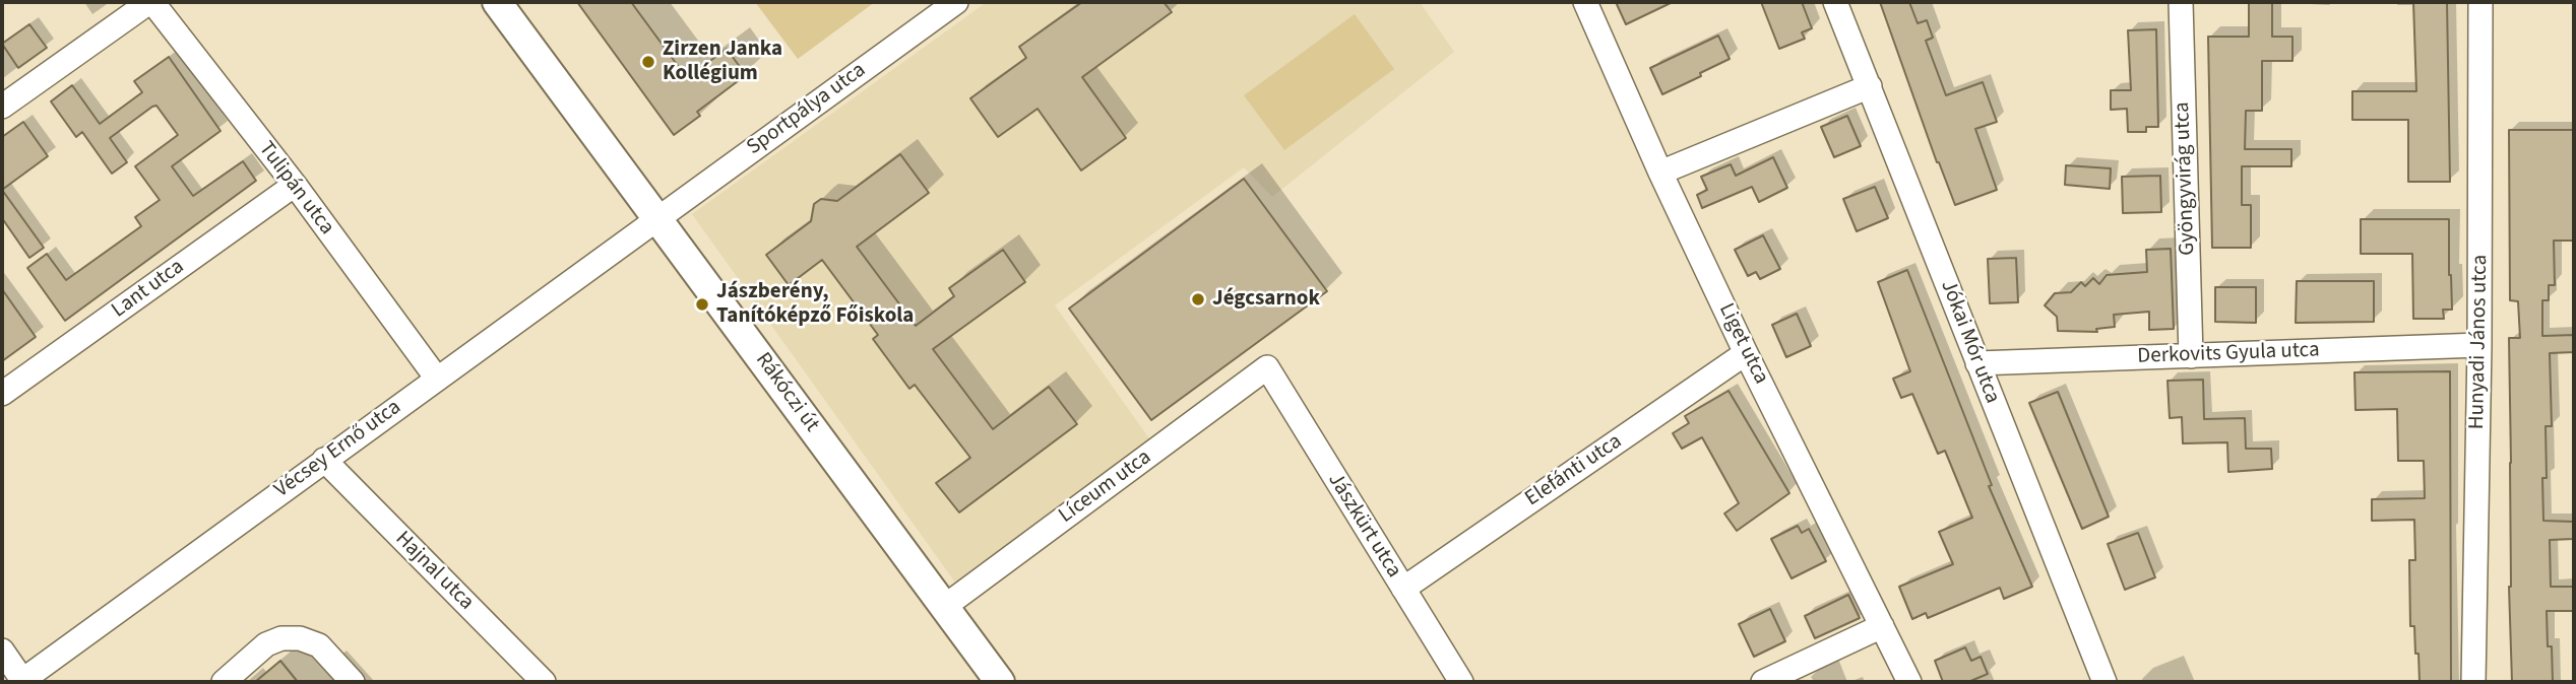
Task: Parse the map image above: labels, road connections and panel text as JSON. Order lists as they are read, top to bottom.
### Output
{
  "streets": {
    "street": [
      "Sportpálya utca",
      "Gyöngyvirág utca",
      "Tulipán utca",
      "Lant utca",
      "Jókai Mór utca",
      "Hunyadi János utca",
      "Liget utca",
      "Derkovits Gyula utca",
      "Rákóczi út",
      "Vécsey Ernő utca",
      "Elefánti utca",
      "Líceum utca",
      "Jászkürt utca",
      "Hajnal utca"
    ]
  },
  "crossings": [
    ["Sportpálya utca", "Rákóczi út"],
    ["Sportpálya utca", "Vécsey Ernő utca"],
    ["Gyöngyvirág utca", "Derkovits Gyula utca"],
    ["Tulipán utca", "Lant utca"],
    ["Tulipán utca", "Vécsey Ernő utca"],
    ["Jókai Mór utca", "Derkovits Gyula utca"],
    ["Hunyadi János utca", "Derkovits Gyula utca"],
    ["Liget utca", "Elefánti utca"],
    ["Rákóczi út", "Vécsey Ernő utca"],
    ["Rákóczi út", "Líceum utca"],
    ["Vécsey Ernő utca", "Hajnal utca"],
    ["Elefánti utca", "Jászkürt utca"],
    ["Líceum utca", "Jászkürt utca"]
  ],
  "places": ["Zirzen Janka Kollégium", "Jégcsarnok", "Jászberény, Tanítóképző Főiskola"]
}
